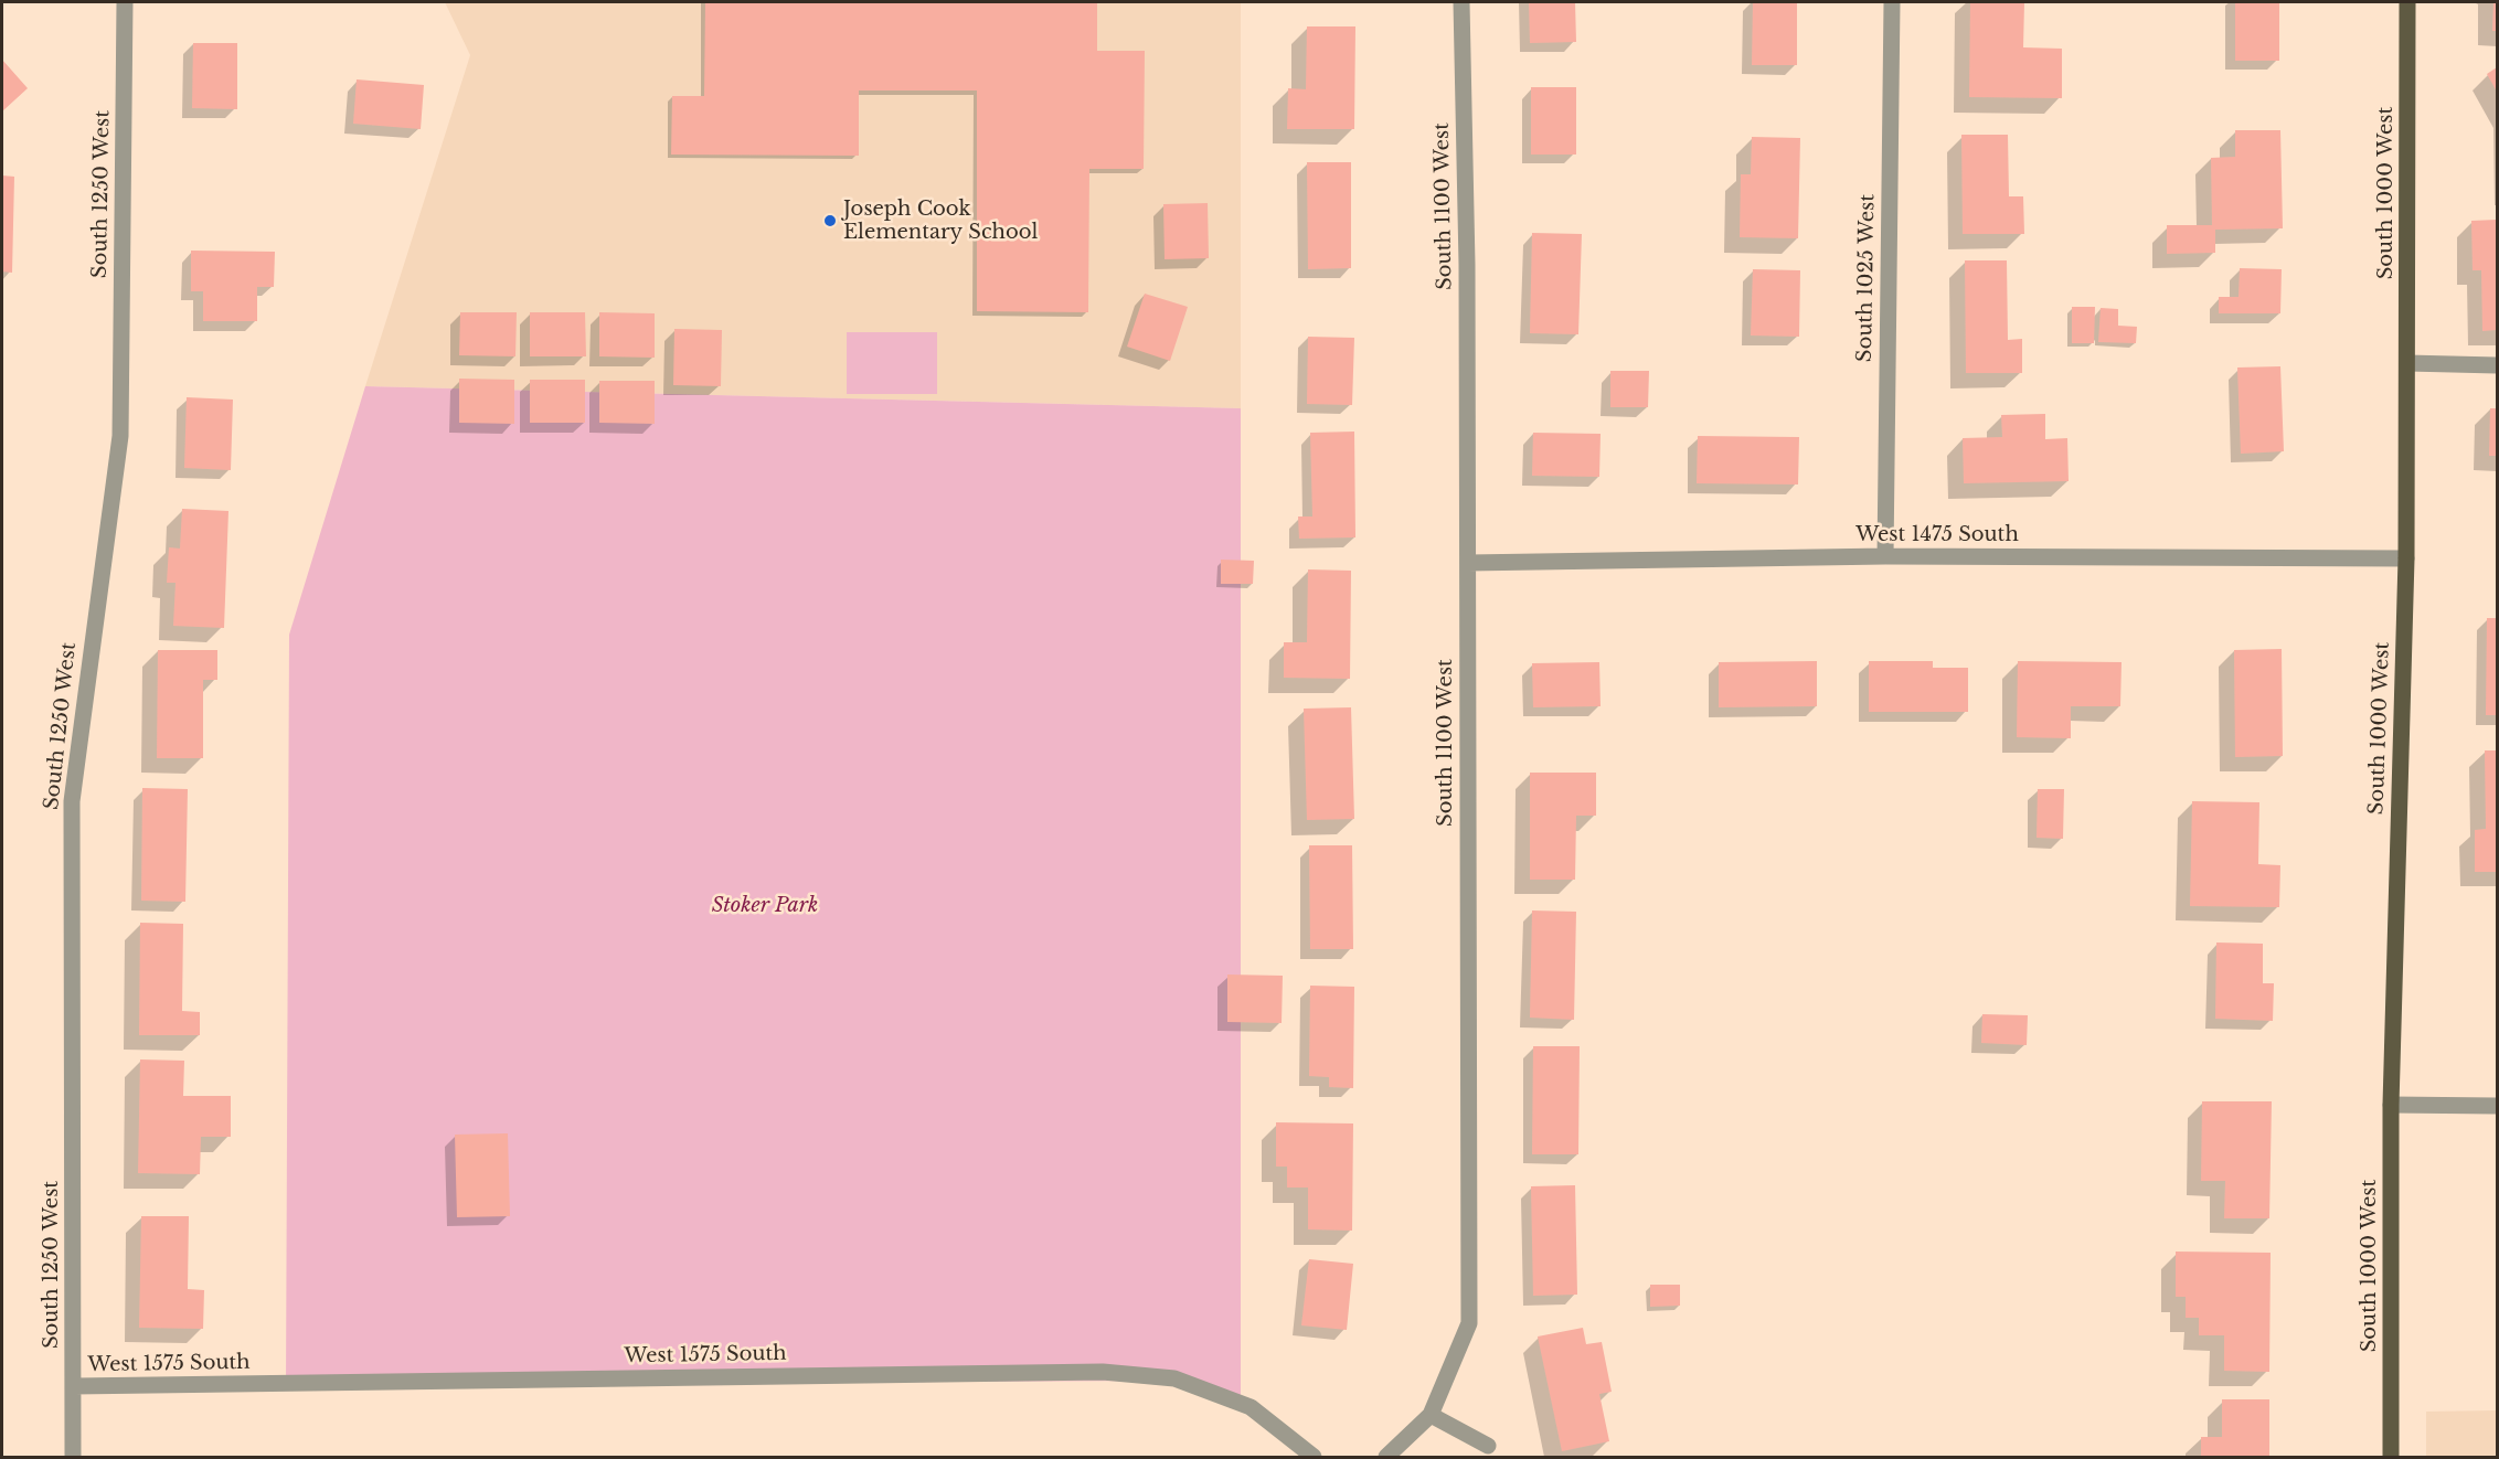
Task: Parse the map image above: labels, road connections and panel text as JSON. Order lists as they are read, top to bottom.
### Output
{
  "streets": {
    "main road": ["South 1000 West"],
    "street": [
      "South 1250 West",
      "South 1100 West",
      "South 1025 West",
      "West 1475 South",
      "West 1575 South"
    ]
  },
  "crossings": [
    ["South 1000 West", "West 1475 South"],
    ["South 1250 West", "West 1575 South"],
    ["South 1100 West", "West 1475 South"],
    ["South 1025 West", "West 1475 South"]
  ],
  "parks": ["Stoker Park"],
  "places": ["Joseph Cook Elementary School"]
}
